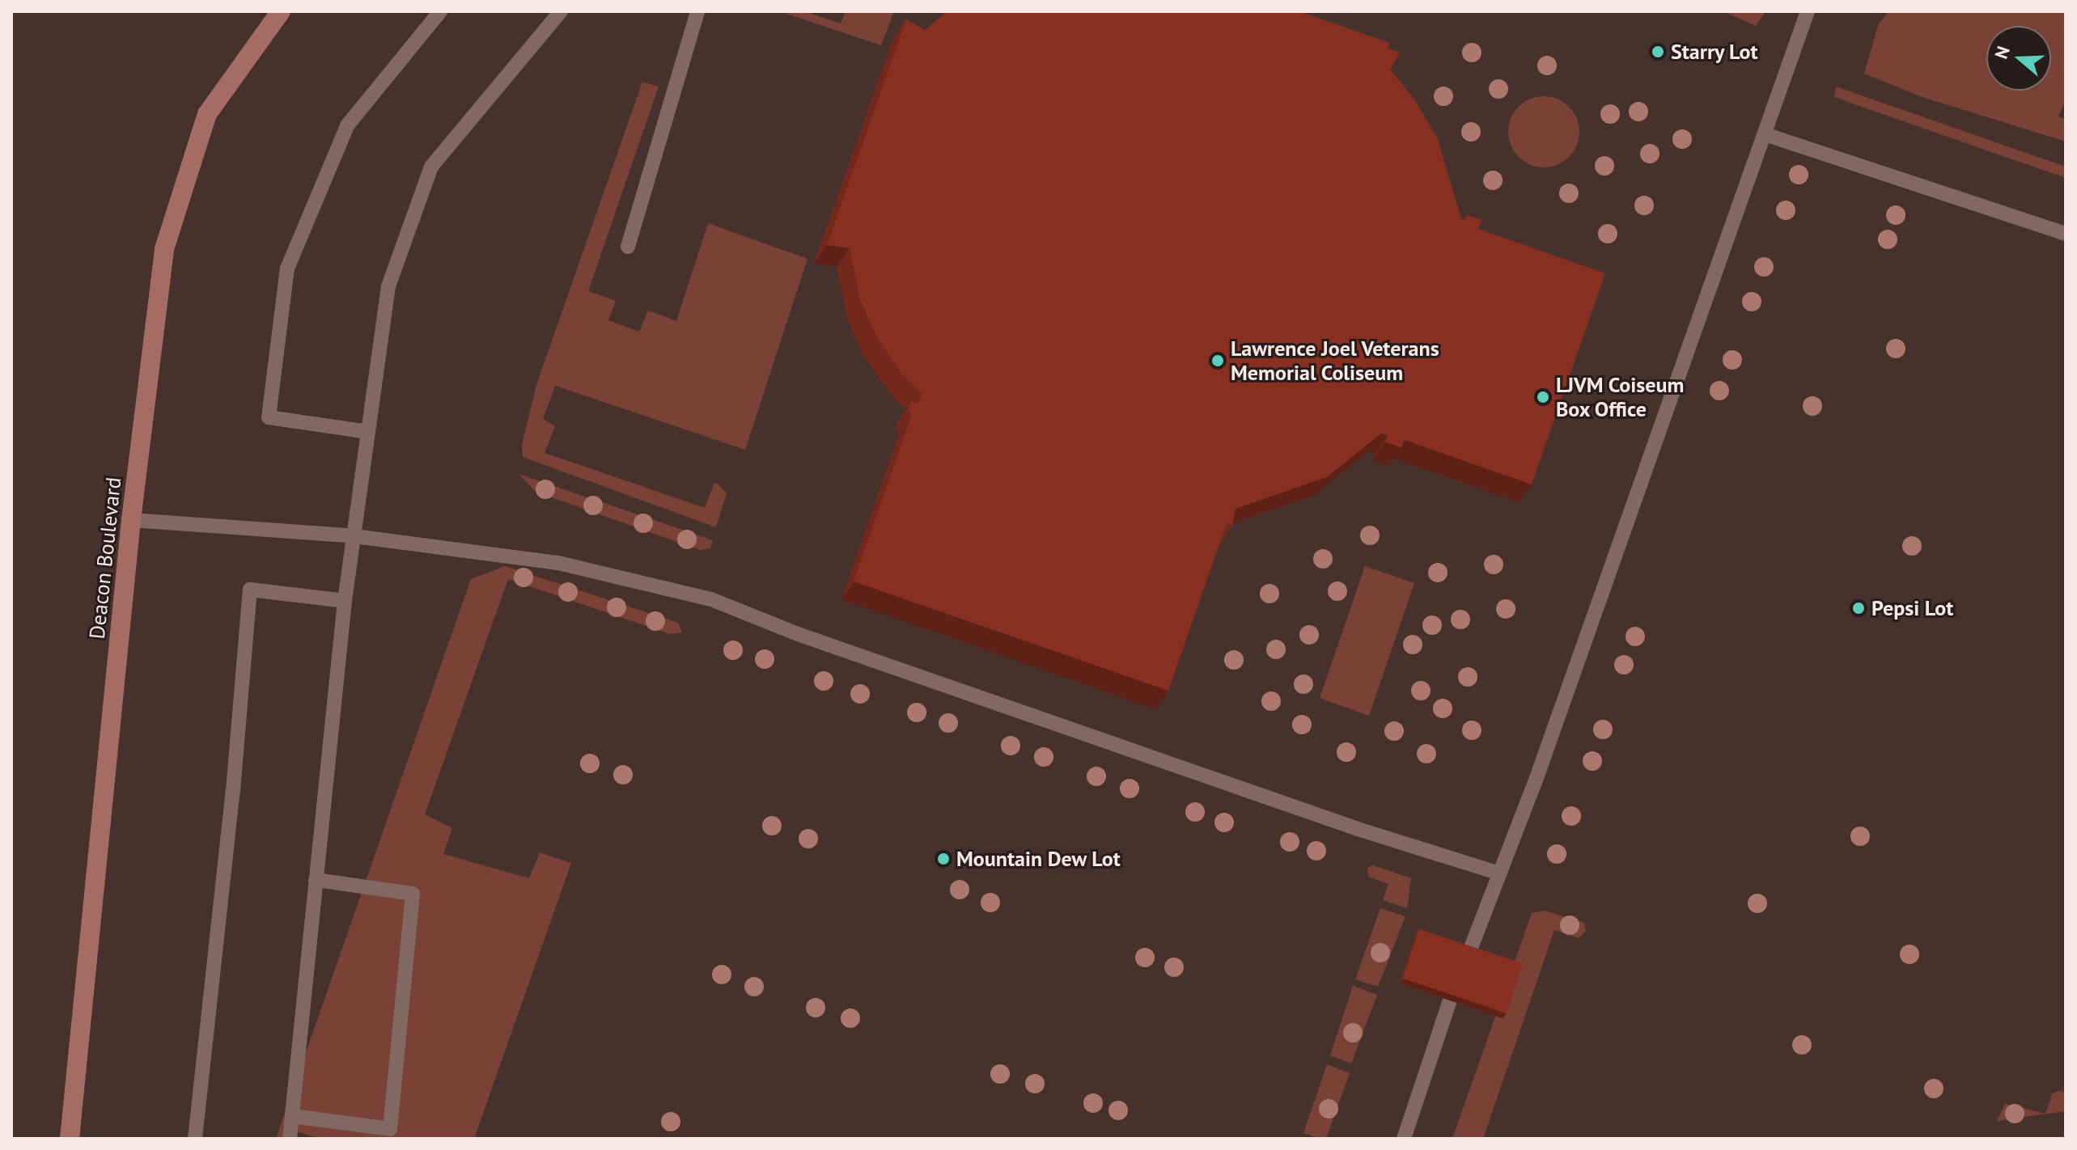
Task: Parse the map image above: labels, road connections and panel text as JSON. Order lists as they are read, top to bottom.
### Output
{
  "streets": {
    "street": ["Deacon Boulevard"]
  },
  "places": [
    "Starry Lot",
    "Lawrence Joel Veterans Memorial Coliseum",
    "LJVM Coiseum Box Office",
    "Pepsi Lot",
    "Mountain Dew Lot"
  ],
  "north": "left"
}
